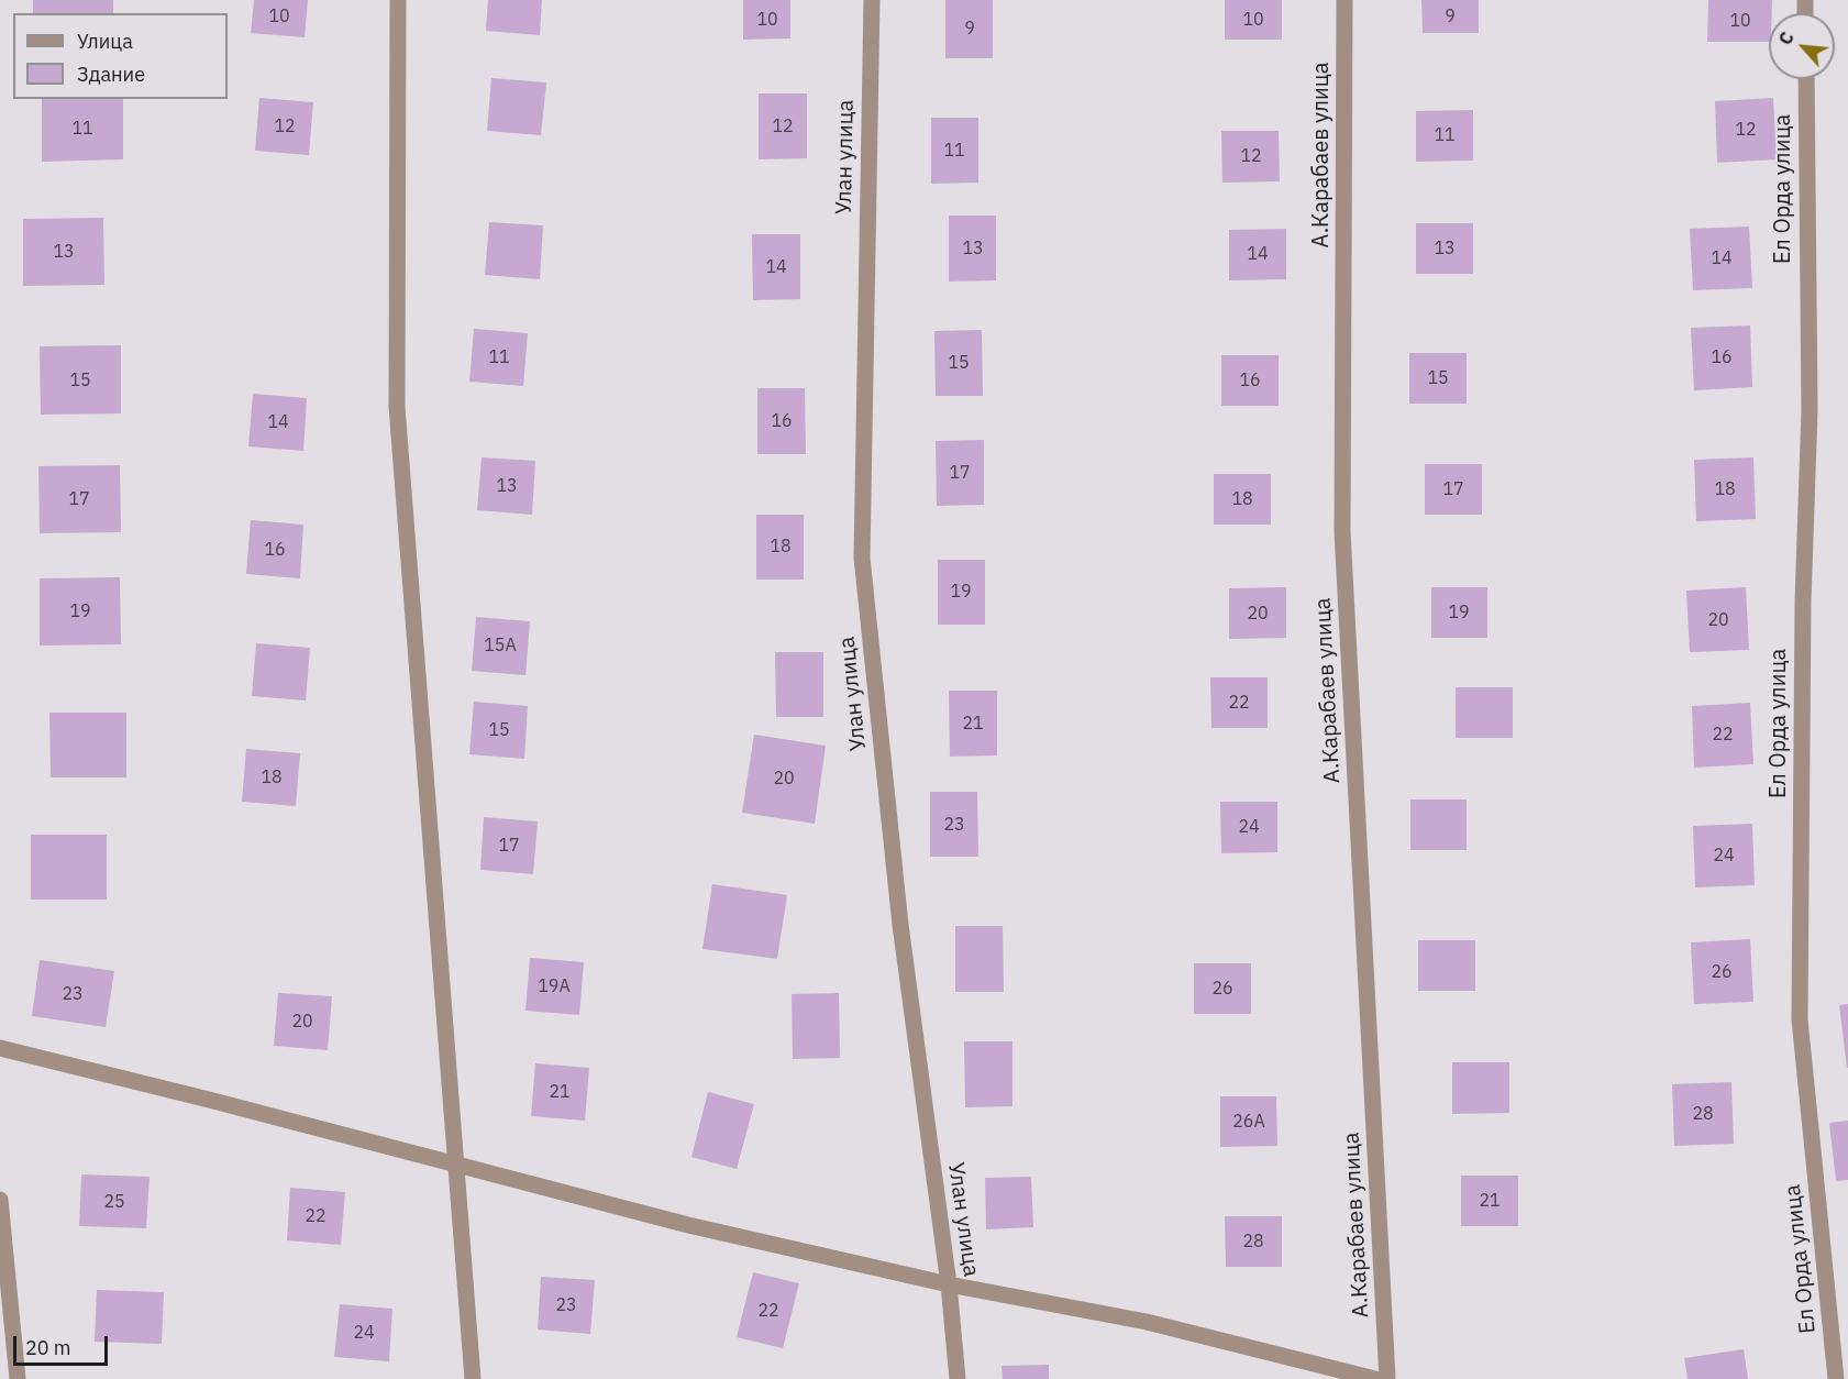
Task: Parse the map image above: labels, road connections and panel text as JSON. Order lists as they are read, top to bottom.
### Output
{
  "streets": {
    "street": ["А.Карабаев улица", "Улан улица", "Ел Орда улица"]
  },
  "house_numbers": [
    "10",
    "9",
    "10",
    "10",
    "10",
    "9",
    "12",
    "12",
    "11",
    "12",
    "11",
    "11",
    "12",
    "13",
    "13",
    "13",
    "14",
    "14",
    "14",
    "11",
    "16",
    "15",
    "15",
    "15",
    "16",
    "16",
    "14",
    "17",
    "13",
    "17",
    "18",
    "17",
    "18",
    "18",
    "16",
    "19",
    "19",
    "19",
    "20",
    "20",
    "15А",
    "22",
    "21",
    "15",
    "22",
    "18",
    "20",
    "23",
    "24",
    "17",
    "24",
    "26",
    "19А",
    "26",
    "23",
    "20",
    "21",
    "28",
    "26А",
    "21",
    "25",
    "22",
    "28",
    "23",
    "22",
    "24"
  ],
  "legend": ["Улица", "Здание"],
  "scale_bar": "20 m",
  "north": "top left"
}
